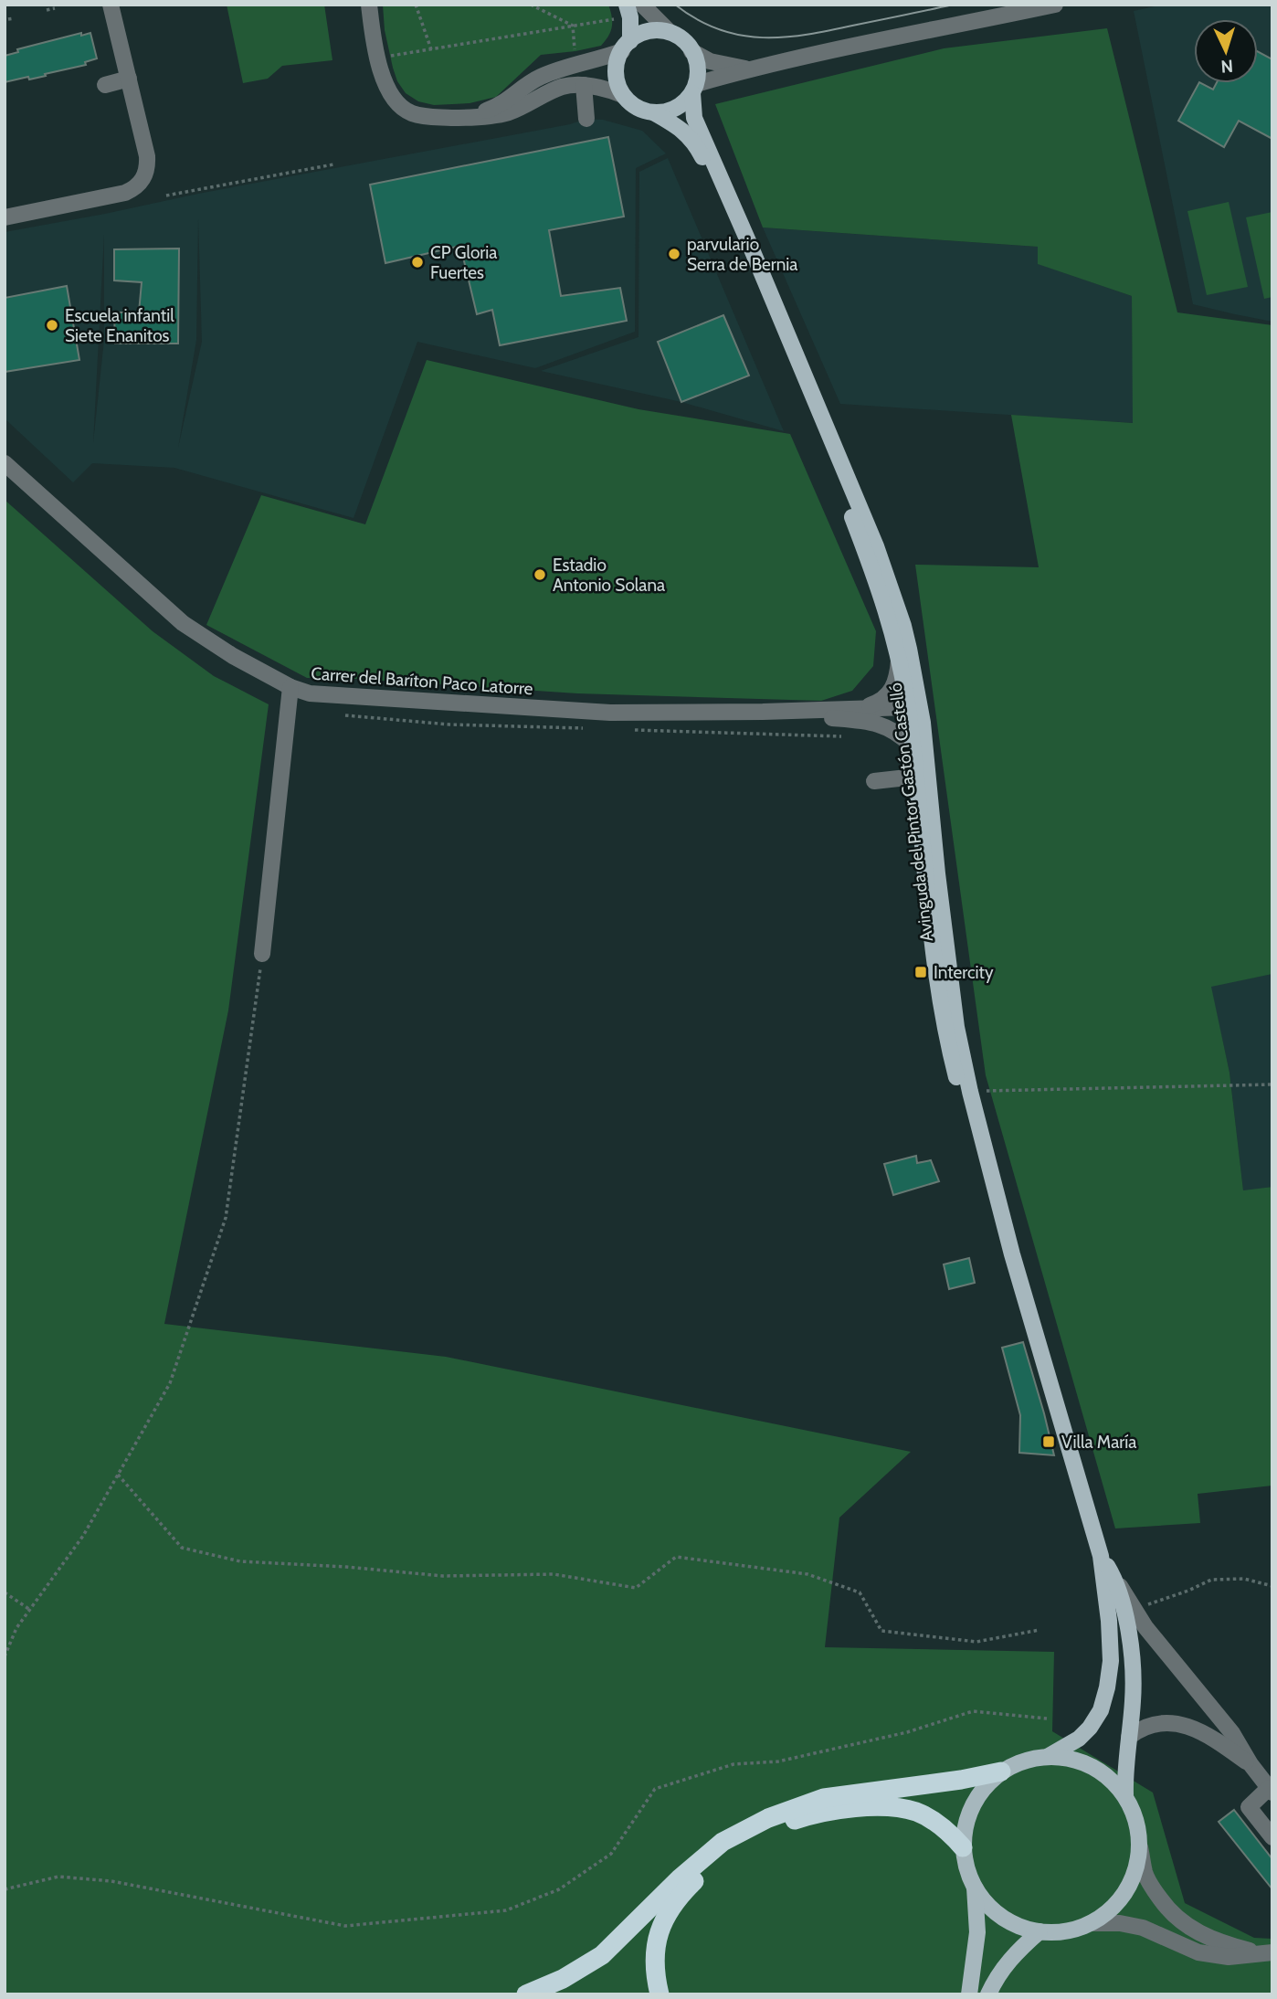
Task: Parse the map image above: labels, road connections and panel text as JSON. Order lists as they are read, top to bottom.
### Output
{
  "streets": {
    "main road": ["Avinguda del Pintor Gastón Castelló"],
    "street": ["Carrer del Baríton Paco Latorre"]
  },
  "crossings": [
    ["Carrer del Baríton Paco Latorre", "Avinguda del Pintor Gastón Castelló"]
  ],
  "places": {
    "other": [
      "parvulario Serra de Bernia",
      "CP Gloria Fuertes",
      "Escuela infantil Siete Enanitos",
      "Estadio Antonio Solana"
    ],
    "transit": ["Intercity", "Villa María"]
  },
  "north": "bottom"
}
